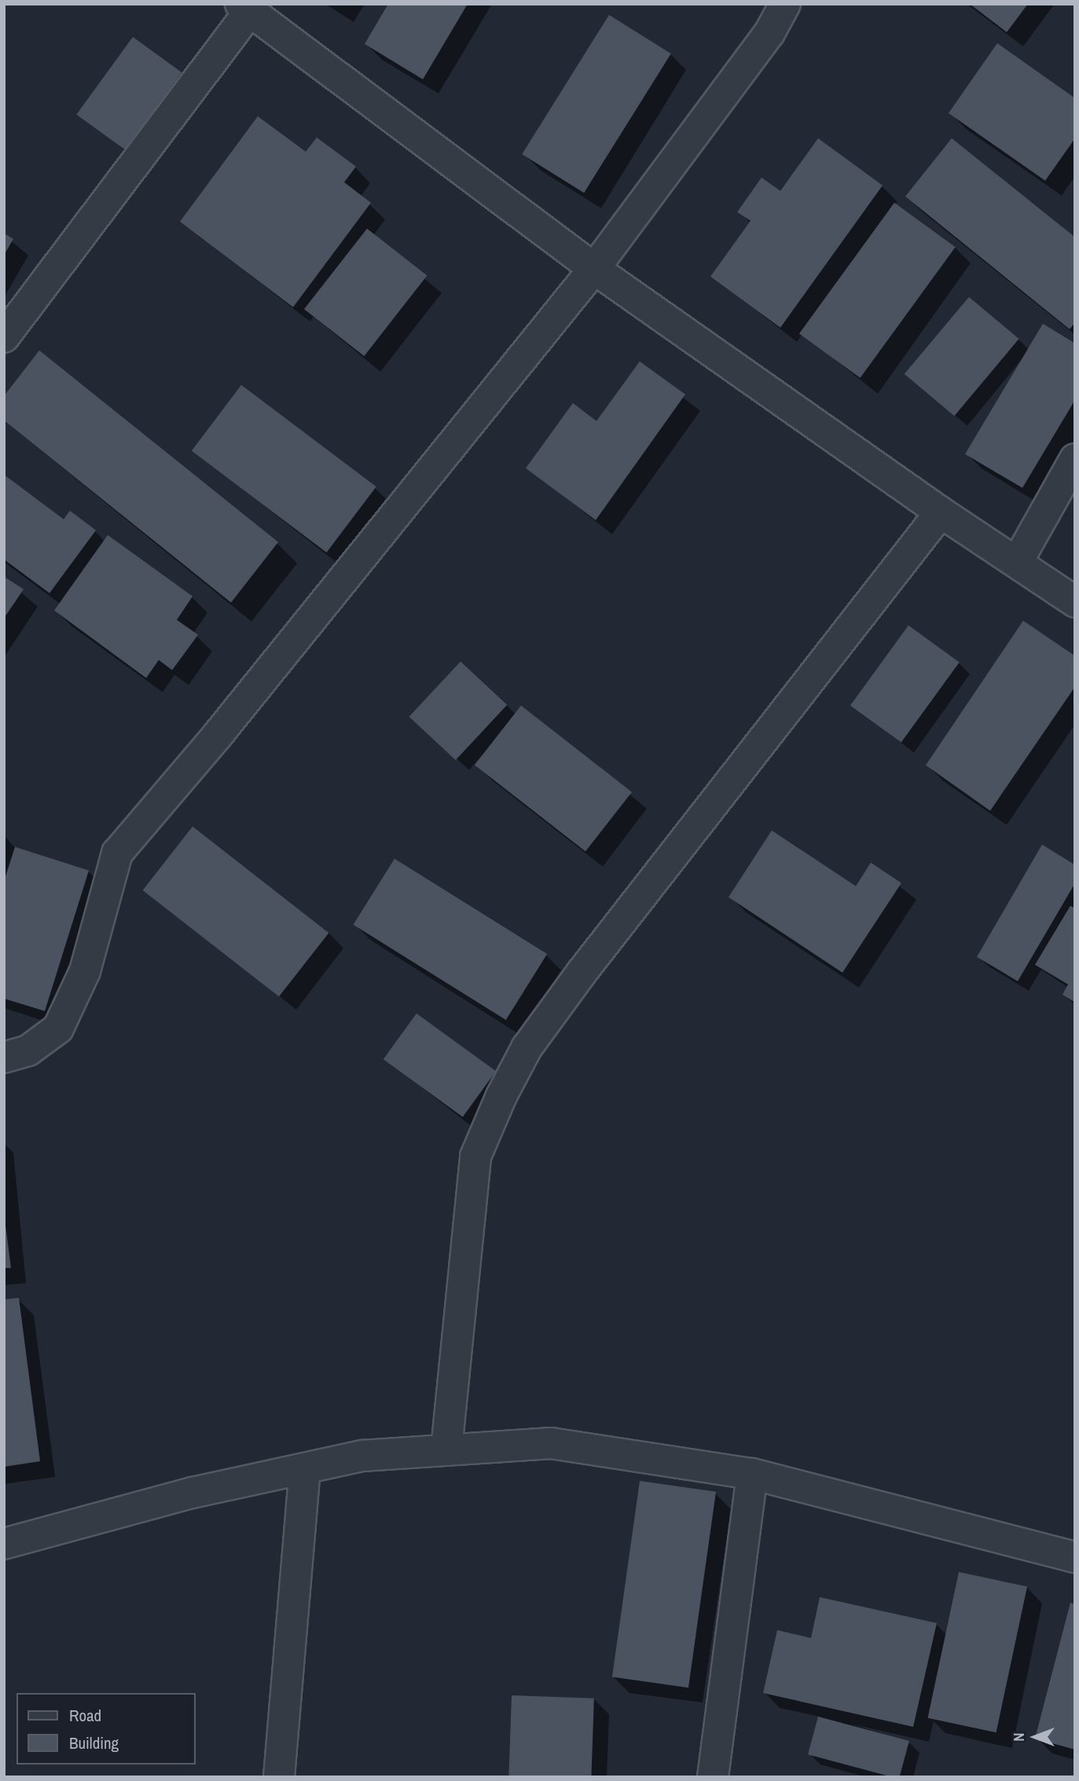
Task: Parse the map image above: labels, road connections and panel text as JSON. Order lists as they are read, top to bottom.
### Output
{
  "legend": ["Road", "Building"],
  "north": "left"
}
